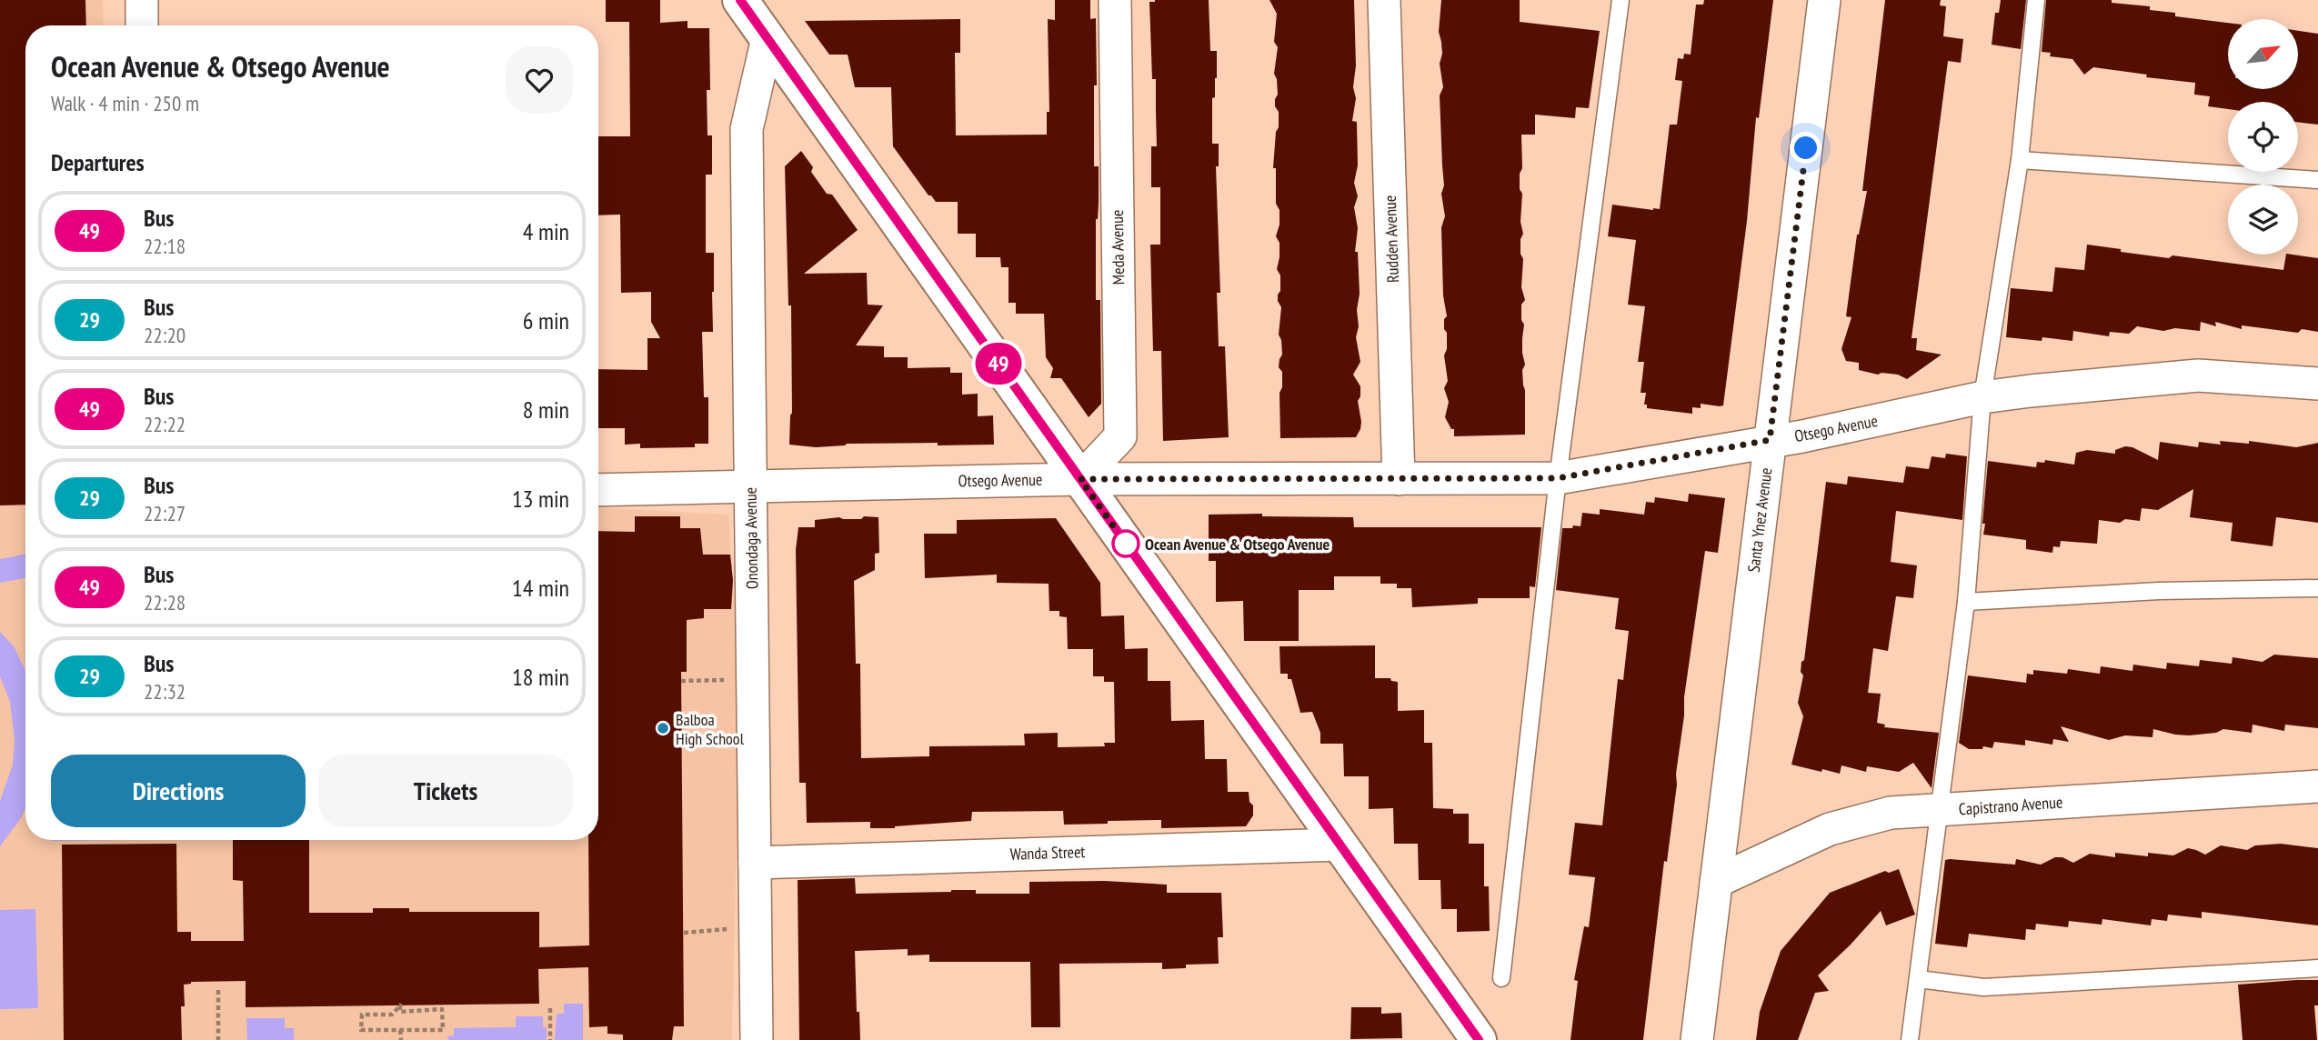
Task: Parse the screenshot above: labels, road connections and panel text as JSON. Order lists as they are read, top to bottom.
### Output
{
  "streets": {
    "street": [
      "Rudden Avenue",
      "Meda Avenue",
      "Otsego Avenue",
      "Santa Ynez Avenue",
      "Onondaga Avenue",
      "Capistrano Avenue",
      "Wanda Street"
    ]
  },
  "crossings": [
    ["Rudden Avenue", "Otsego Avenue"],
    ["Meda Avenue", "Otsego Avenue"],
    ["Otsego Avenue", "Santa Ynez Avenue"],
    ["Otsego Avenue", "Onondaga Avenue"],
    ["Santa Ynez Avenue", "Capistrano Avenue"],
    ["Onondaga Avenue", "Wanda Street"]
  ],
  "places": ["Ocean Avenue & Otsego Avenue", "Balboa High School"],
  "lines": ["bus line 49"],
  "north": "top right",
  "page": {
    "on_map": "49",
    "heading": [
      ["Ocean Avenue & Otsego Avenue", "Walk · 4 min · 250 m"],
      "Departures"
    ],
    "list": [
      {
        "mark": "49",
        "name": "Bus",
        "note": "22:18",
        "value": "4 min"
      },
      {
        "mark": "29",
        "name": "Bus",
        "note": "22:20",
        "value": "6 min"
      },
      {
        "mark": "49",
        "name": "Bus",
        "note": "22:22",
        "value": "8 min"
      },
      {
        "mark": "29",
        "name": "Bus",
        "note": "22:27",
        "value": "13 min"
      },
      {
        "mark": "49",
        "name": "Bus",
        "note": "22:28",
        "value": "14 min"
      },
      {
        "mark": "29",
        "name": "Bus",
        "note": "22:32",
        "value": "18 min"
      }
    ],
    "buttons": ["Directions", "Tickets"]
  }
}
